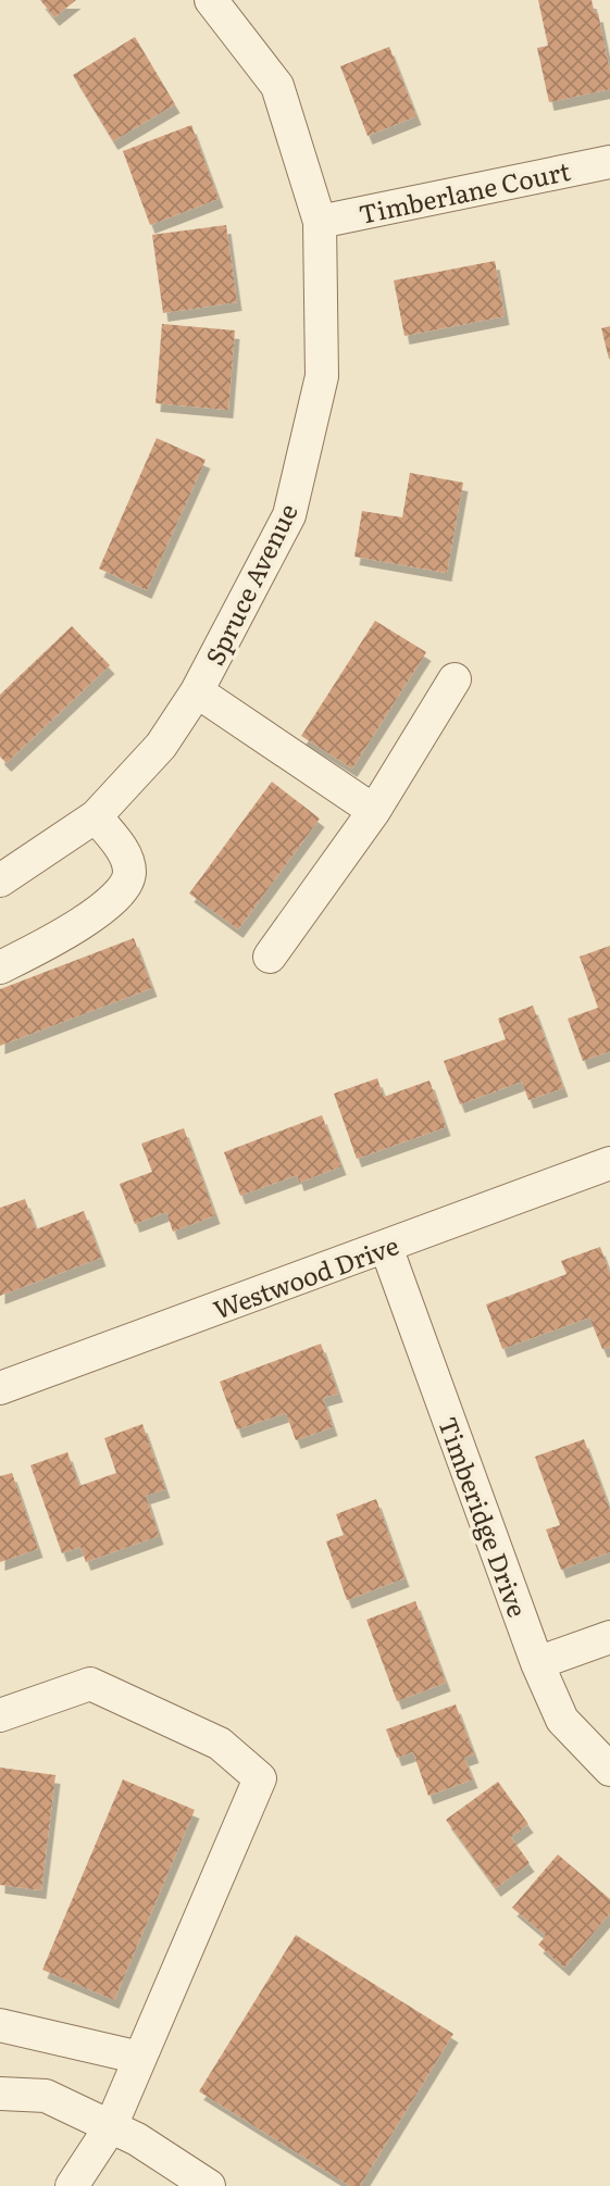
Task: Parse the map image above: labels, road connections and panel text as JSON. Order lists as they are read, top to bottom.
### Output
{
  "streets": {
    "street": [
      "Timberlane Court",
      "Spruce Avenue",
      "Westwood Drive",
      "Timberidge Drive"
    ]
  },
  "crossings": [
    ["Timberlane Court", "Spruce Avenue"],
    ["Westwood Drive", "Timberidge Drive"]
  ]
}
